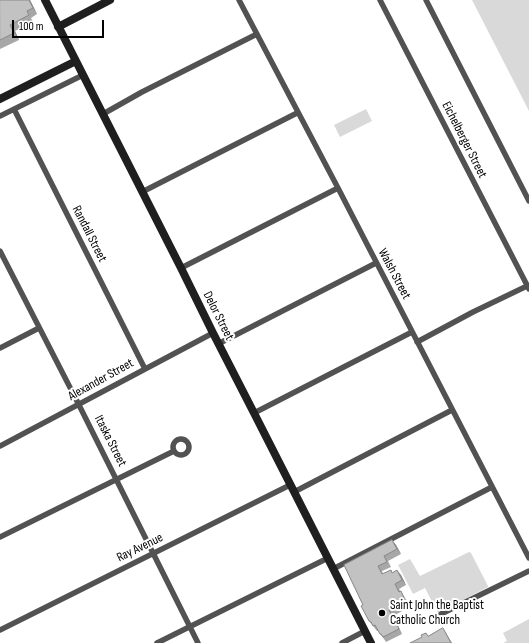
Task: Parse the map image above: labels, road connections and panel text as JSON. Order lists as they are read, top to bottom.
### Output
{
  "streets": {
    "street": [
      "Eichelberger Street",
      "Randall Street",
      "Walsh Street",
      "Delor Street",
      "Alexander Street",
      "Itaska Street",
      "Ray Avenue"
    ]
  },
  "crossings": [
    ["Randall Street", "Alexander Street"],
    ["Walsh Street", "Ray Avenue"],
    ["Delor Street", "Alexander Street"],
    ["Delor Street", "Ray Avenue"],
    ["Alexander Street", "Itaska Street"],
    ["Itaska Street", "Ray Avenue"]
  ],
  "places": ["Saint John the Baptist Catholic Church"],
  "scale_bar": "100 m"
}
